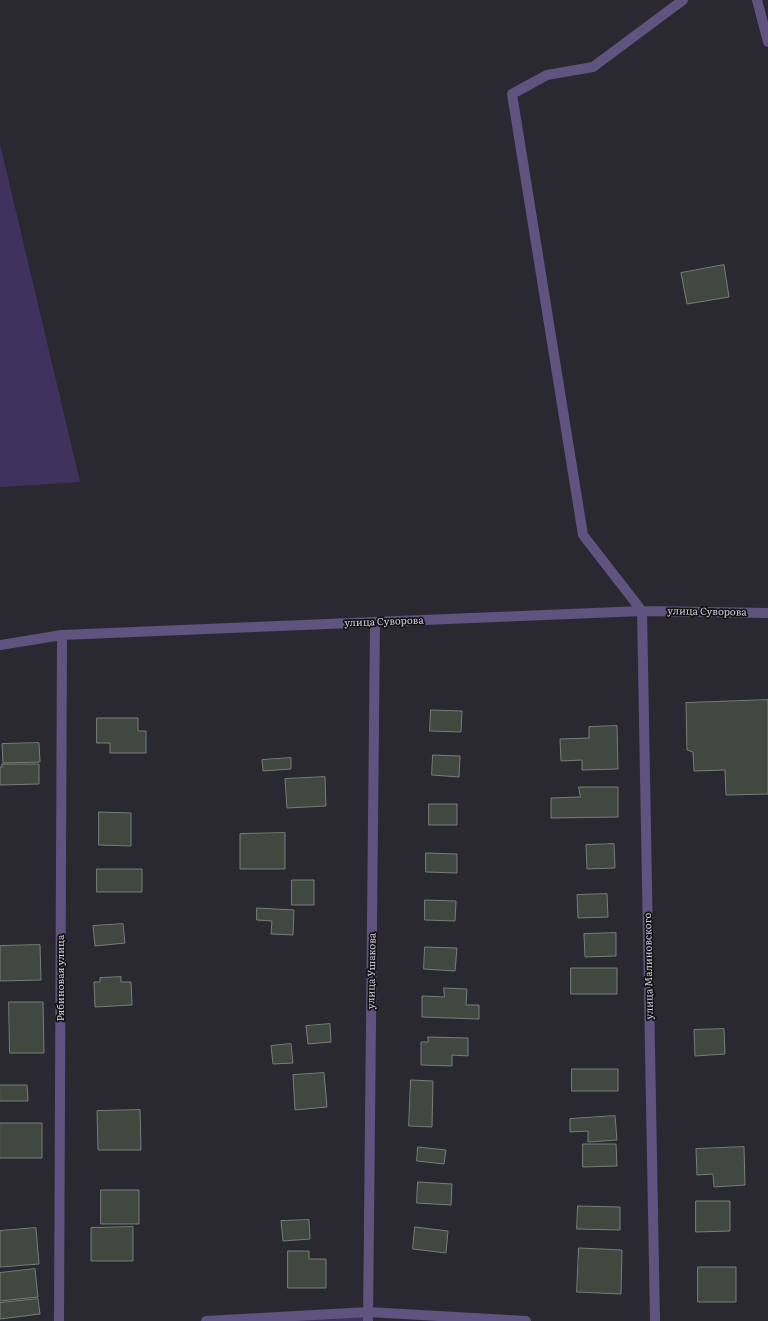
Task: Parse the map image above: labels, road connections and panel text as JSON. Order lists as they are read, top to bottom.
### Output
{
  "streets": {
    "street": [
      "улица Суворова",
      "улица Малиновского",
      "улица Ушакова",
      "Рябиновая улица"
    ]
  },
  "crossings": [
    ["улица Суворова", "улица Малиновского"],
    ["улица Суворова", "улица Ушакова"],
    ["улица Суворова", "Рябиновая улица"]
  ]
}
